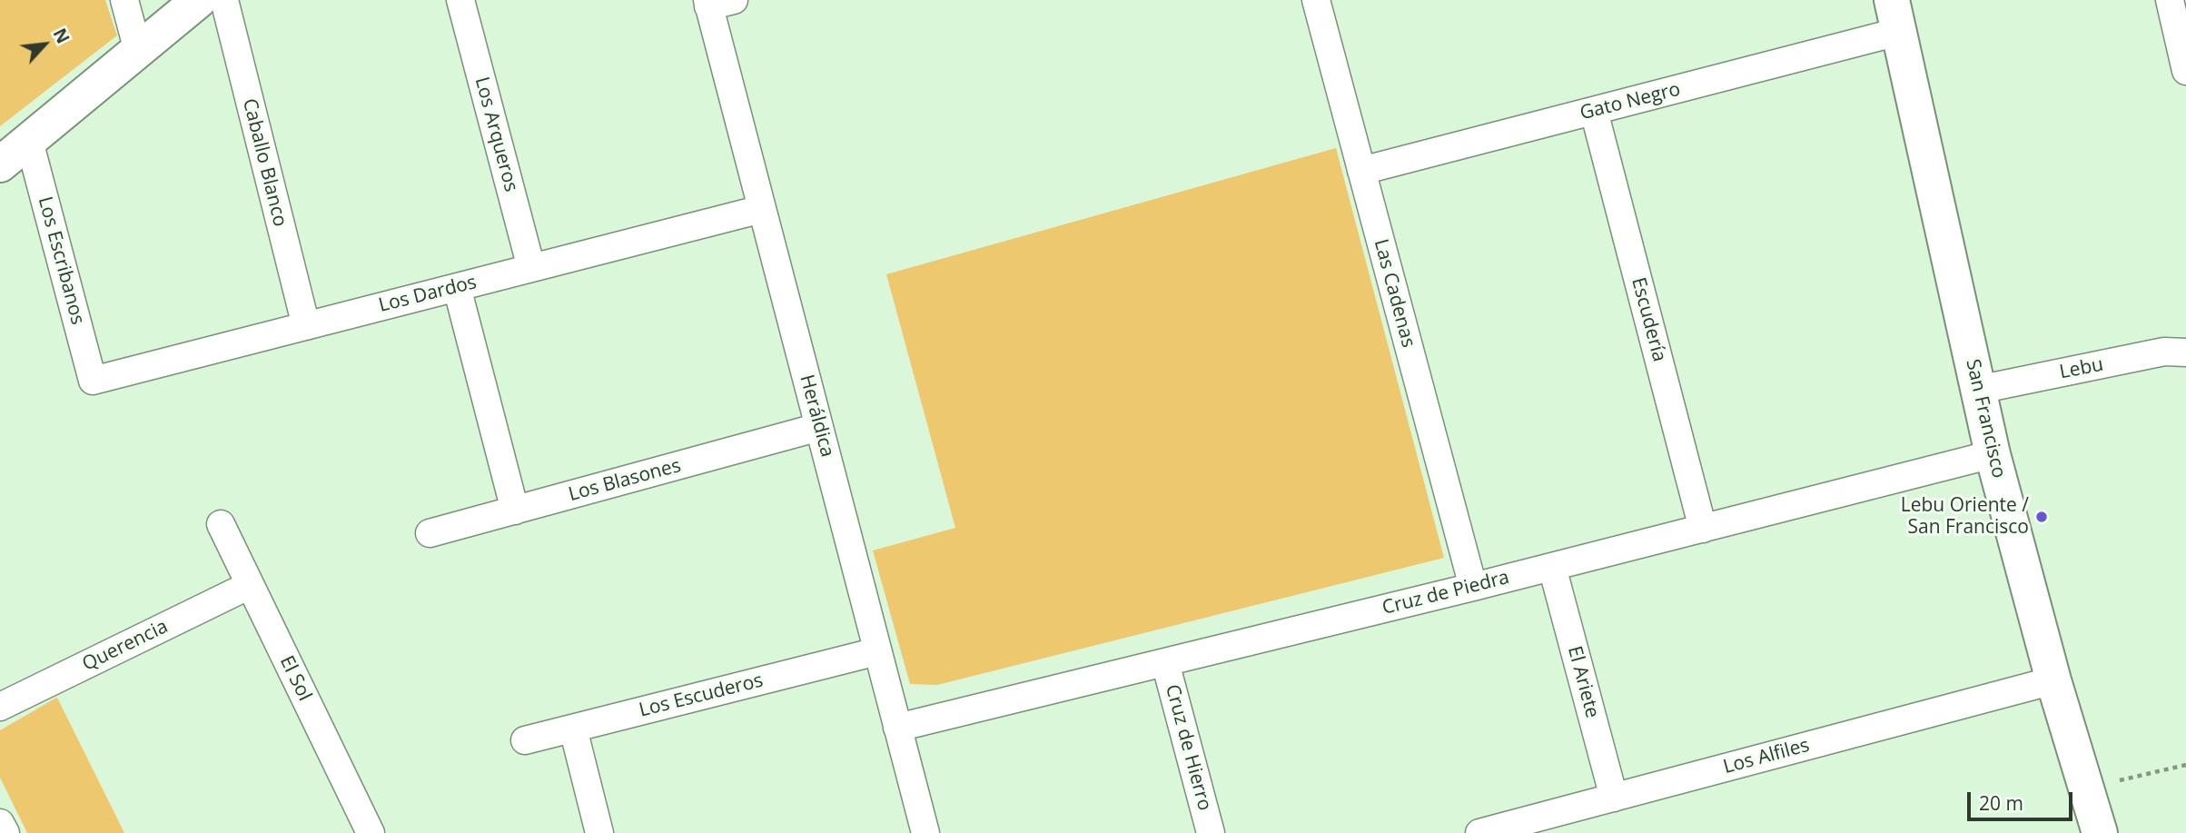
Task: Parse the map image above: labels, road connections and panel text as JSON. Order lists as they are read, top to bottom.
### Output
{
  "streets": {
    "main road": ["San Francisco"],
    "street": [
      "Gato Negro",
      "Los Arqueros",
      "Caballo Blanco",
      "Los Escribanos",
      "Las Cadenas",
      "Los Dardos",
      "Escudería",
      "Lebu",
      "Heráldica",
      "Los Blasones",
      "Cruz de Piedra",
      "Querencia",
      "El Sol",
      "El Ariete",
      "Los Escuderos",
      "Cruz de Hierro",
      "Los Alfiles"
    ]
  },
  "crossings": [
    ["Gato Negro", "Las Cadenas"],
    ["Gato Negro", "Escudería"],
    ["Gato Negro", "San Francisco"],
    ["Los Arqueros", "Los Dardos"],
    ["Caballo Blanco", "Los Dardos"],
    ["Los Escribanos", "Los Dardos"],
    ["Las Cadenas", "Cruz de Piedra"],
    ["Los Dardos", "Heráldica"],
    ["Escudería", "Cruz de Piedra"],
    ["Lebu", "San Francisco"],
    ["Heráldica", "Los Blasones"],
    ["Heráldica", "Cruz de Piedra"],
    ["Heráldica", "Los Escuderos"],
    ["San Francisco", "Cruz de Piedra"],
    ["San Francisco", "Los Alfiles"],
    ["Cruz de Piedra", "El Ariete"],
    ["Cruz de Piedra", "Cruz de Hierro"],
    ["Querencia", "El Sol"],
    ["El Ariete", "Los Alfiles"]
  ],
  "places": ["Lebu Oriente / San Francisco"],
  "scale_bar": "20 m",
  "north": "top right"
}
